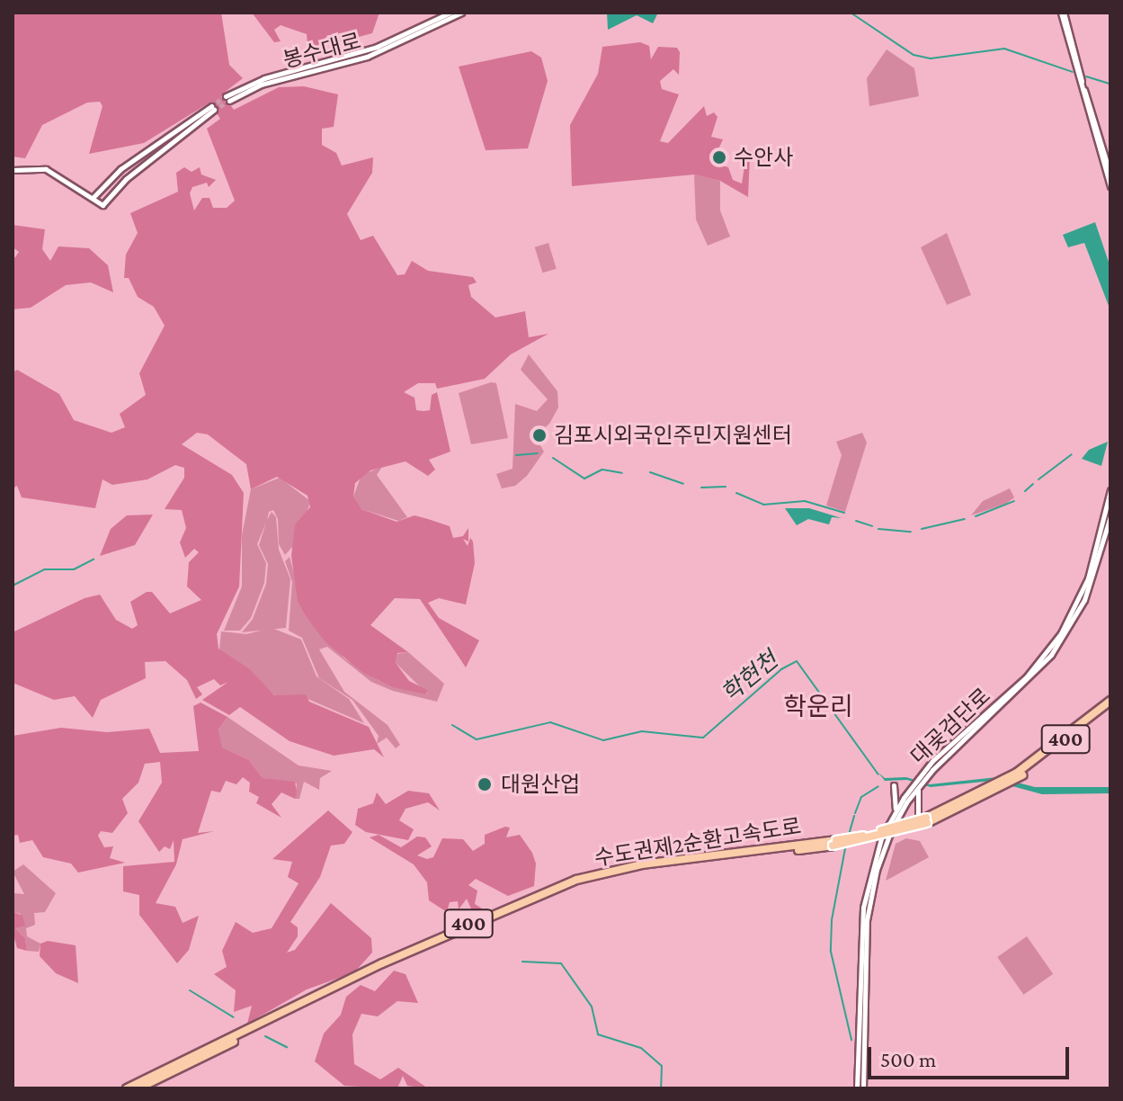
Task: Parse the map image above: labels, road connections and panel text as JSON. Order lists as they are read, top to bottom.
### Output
{
  "streets": {
    "highway": ["400", "수도권제2순환고속도로"],
    "main road": ["봉수대로", "대곶검단로"]
  },
  "districts": ["학운리"],
  "water": ["학현천"],
  "places": ["수안사", "김포시외국인주민지원센터", "대원산업"],
  "scale_bar": "500 m"
}
